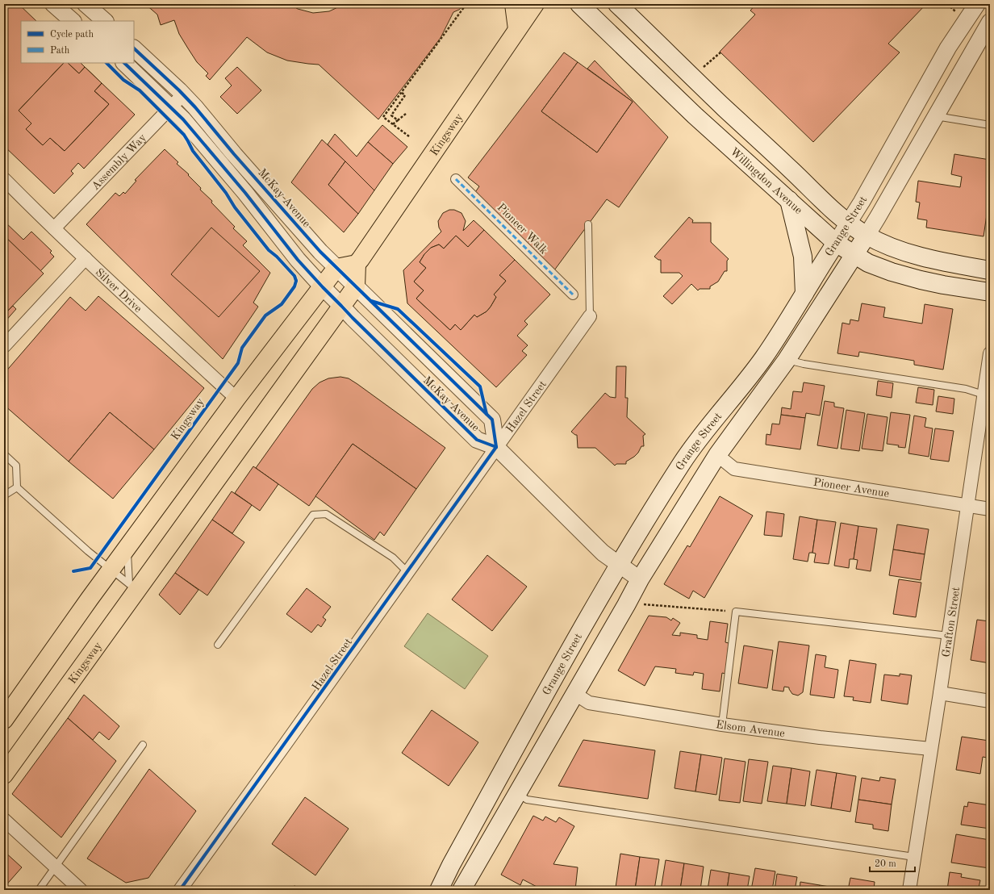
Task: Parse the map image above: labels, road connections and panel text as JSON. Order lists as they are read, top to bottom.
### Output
{
  "streets": {
    "main road": ["Kingsway", "Willingdon Avenue", "Grange Street"],
    "street": [
      "Assembly Way",
      "McKay Avenue",
      "Pioneer Walk",
      "Silver Drive",
      "Hazel Street",
      "Pioneer Avenue",
      "Grafton Street",
      "Elsom Avenue"
    ]
  },
  "crossings": [
    ["Kingsway", "McKay Avenue"],
    ["Assembly Way", "McKay Avenue"],
    ["Assembly Way", "Silver Drive"],
    ["Willingdon Avenue", "Grange Street"],
    ["McKay Avenue", "Grange Street"],
    ["McKay Avenue", "Hazel Street"],
    ["Grange Street", "Pioneer Avenue"],
    ["Grange Street", "Elsom Avenue"],
    ["Pioneer Avenue", "Grafton Street"],
    ["Grafton Street", "Elsom Avenue"]
  ],
  "legend": ["Cycle path", "Path"],
  "scale_bar": "20 m"
}
